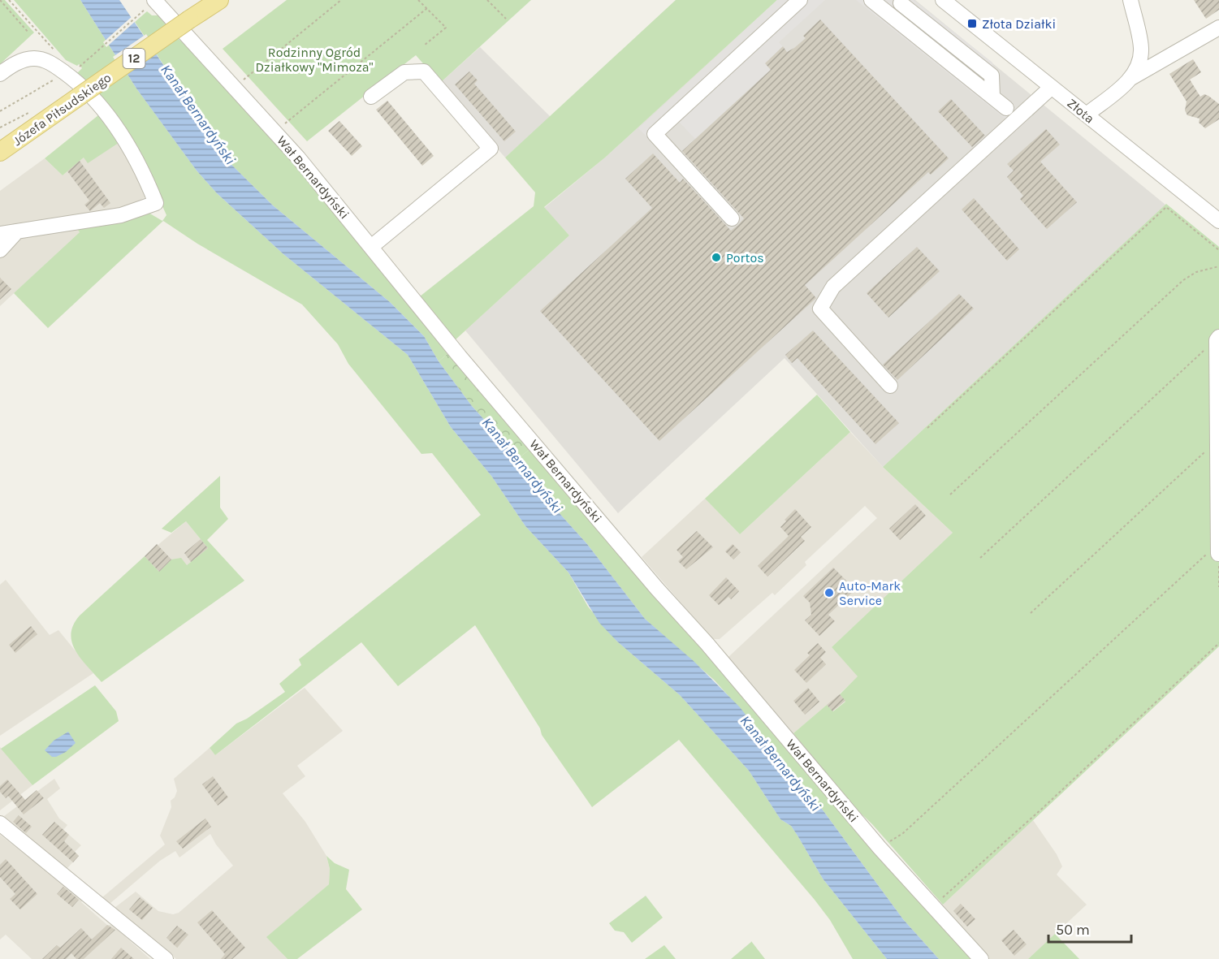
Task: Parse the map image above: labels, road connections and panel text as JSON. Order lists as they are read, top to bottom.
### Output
{
  "streets": {
    "main road": ["12", "Józefa Piłsudskiego"],
    "street": ["Złota", "Wał Bernardyński"]
  },
  "water": ["Kanał Bernardyński"],
  "parks": ["Rodzinny Ogród Działkowy \"Mimoza\""],
  "places": {
    "transit": ["Złota Działki"],
    "other": ["Portos", "Auto-Mark Service"]
  },
  "scale_bar": "50 m"
}
